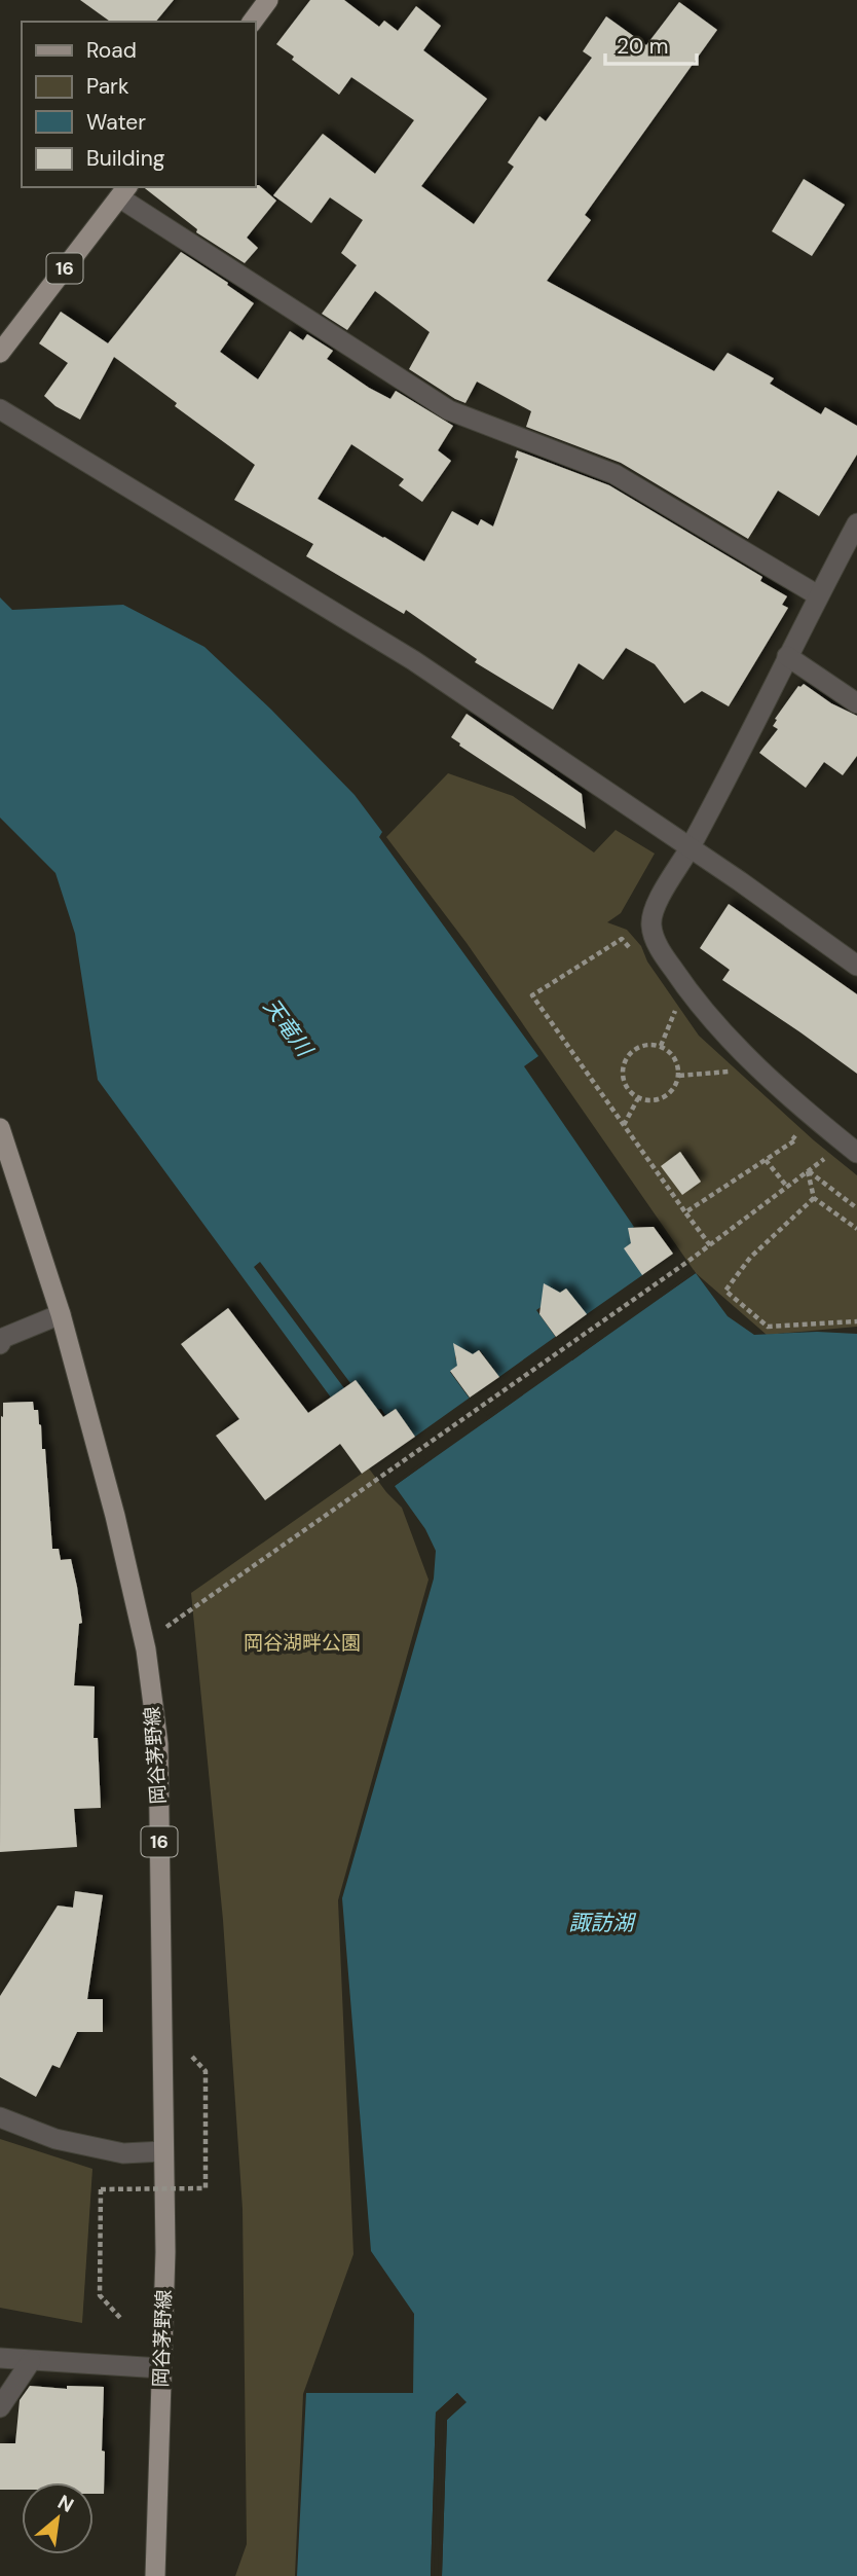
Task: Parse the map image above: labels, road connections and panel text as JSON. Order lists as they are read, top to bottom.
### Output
{
  "streets": {
    "main road": ["16", "岡谷茅野線"]
  },
  "water": ["天竜川", "諏訪湖"],
  "parks": ["岡谷湖畔公園"],
  "legend": [
    "Road",
    "Park",
    "Water",
    "Building"
  ],
  "scale_bar": "20 m",
  "north": "top right"
}
